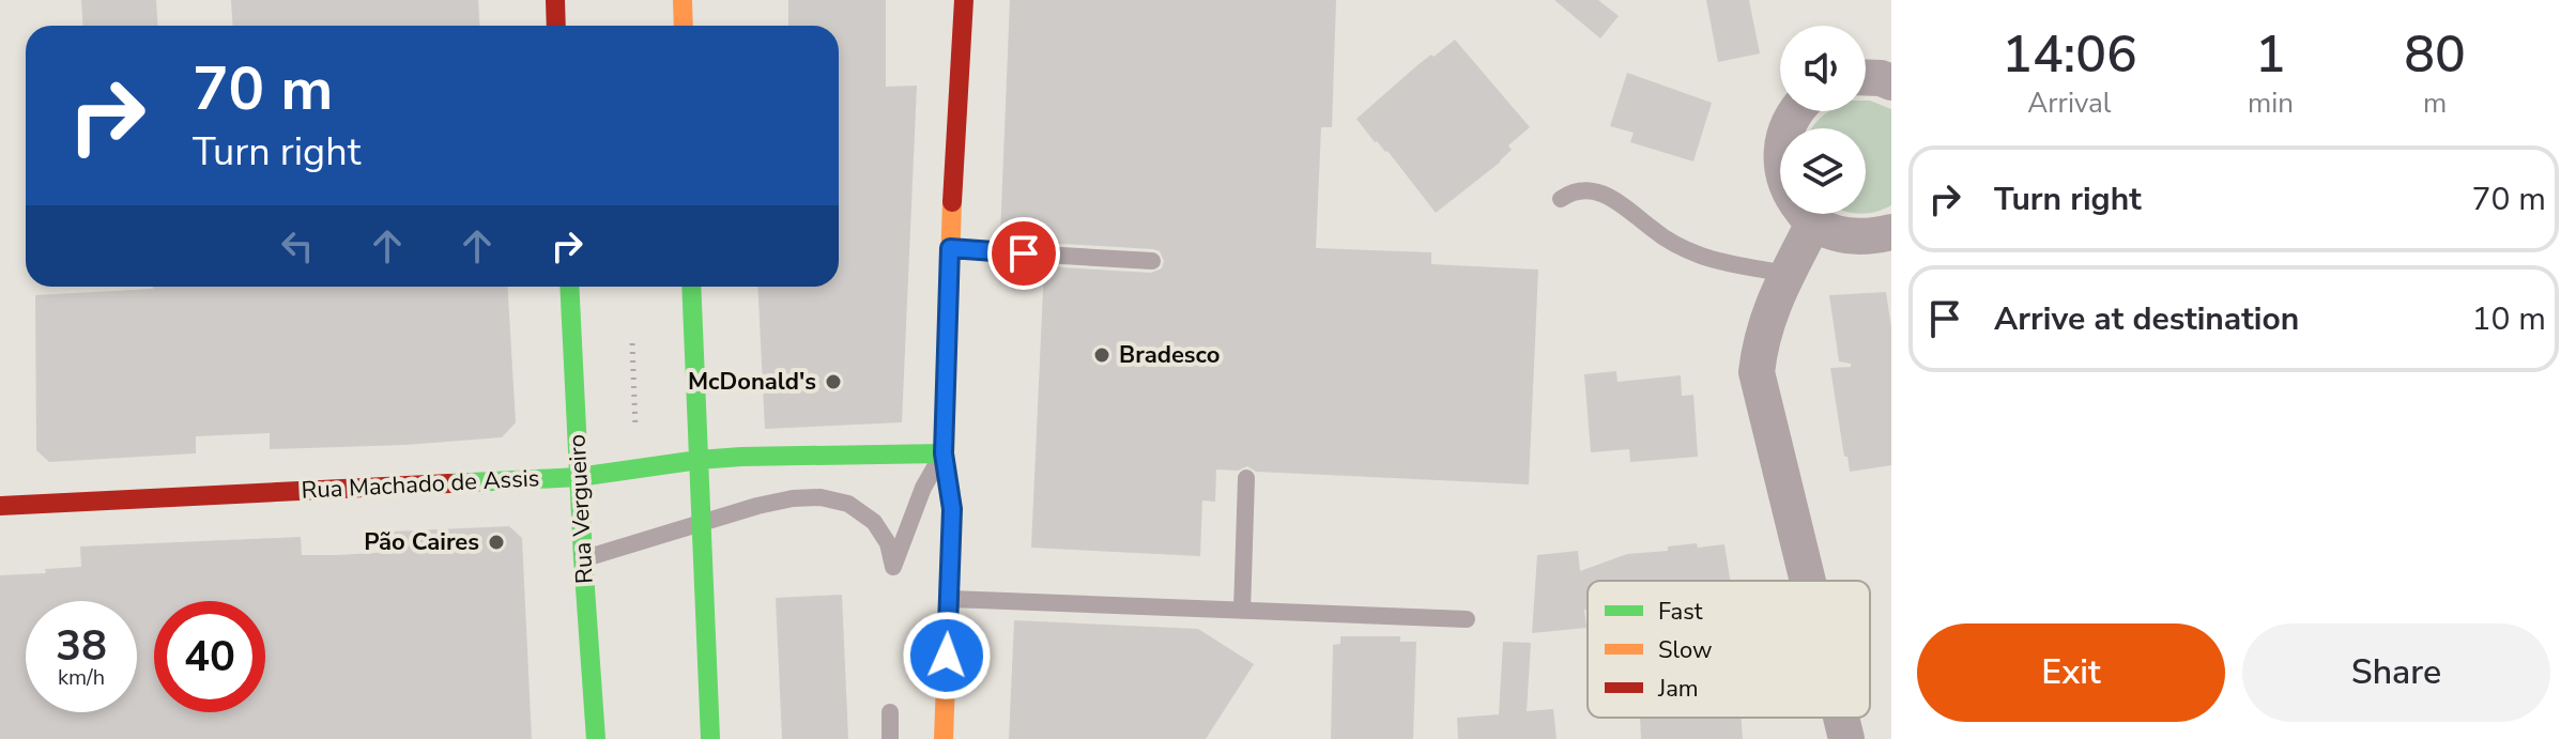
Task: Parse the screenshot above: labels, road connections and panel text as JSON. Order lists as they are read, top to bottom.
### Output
{
  "streets": {
    "street": ["Rua Machado de Assis", "Rua Vergueiro"]
  },
  "crossings": [
    ["Rua Machado de Assis", "Rua Vergueiro"]
  ],
  "places": ["Bradesco", "McDonald's", "Pão Caires"],
  "legend": ["Fast", "Slow", "Jam"],
  "page": {
    "eta": [
      "14:06",
      "Arrival",
      "1",
      "min",
      "80",
      "m"
    ],
    "turn": ["70 m", "Turn right"],
    "list": [
      {
        "name": "Turn right",
        "value": "70 m"
      },
      {
        "name": "Arrive at destination",
        "value": "10 m"
      }
    ],
    "speed": "38 km/h",
    "limit": "40",
    "buttons": ["Exit", "Share"]
  }
}
